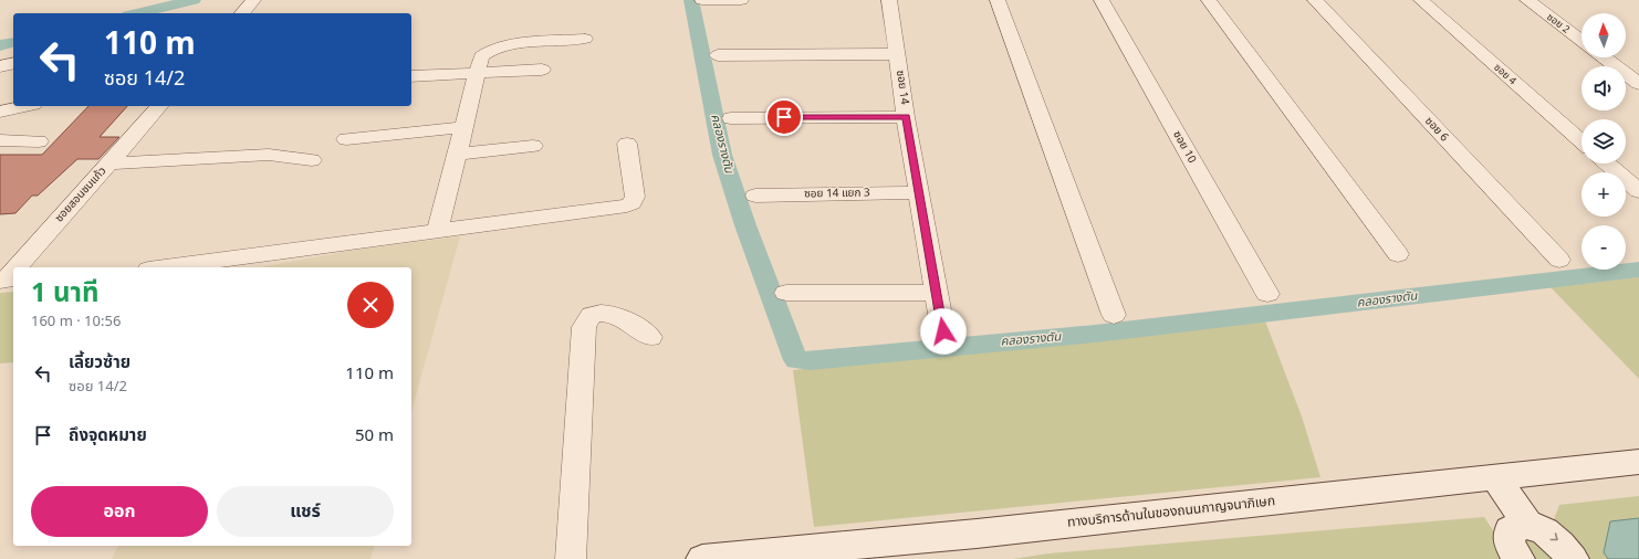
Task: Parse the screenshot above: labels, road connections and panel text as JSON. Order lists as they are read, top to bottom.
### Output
{
  "streets": {
    "main road": ["ทางบริการด้านในของถนนกาญจนาภิเษก"],
    "street": [
      "ซอย 2",
      "ซอย 4",
      "ซอย 14",
      "ซอย 6",
      "ซอย 10",
      "ซอย 14 แยก 3",
      "ซอยสอนชมแก้ว"
    ]
  },
  "crossings": [
    ["ซอย 14", "ซอย 14 แยก 3"]
  ],
  "water": ["คลองรางตัน"],
  "north": "top",
  "page": {
    "map_buttons": ["+", "−"],
    "turn": ["110 m", "ซอย 14/2"],
    "heading": ["1 นาที", "160 m · 10:56"],
    "list": [
      {
        "name": "เลี้ยวซ้าย",
        "note": "ซอย 14/2",
        "value": "110 m"
      },
      {
        "name": "ถึงจุดหมาย",
        "value": "50 m"
      }
    ],
    "buttons": ["ออก", "แชร์"]
  }
}
